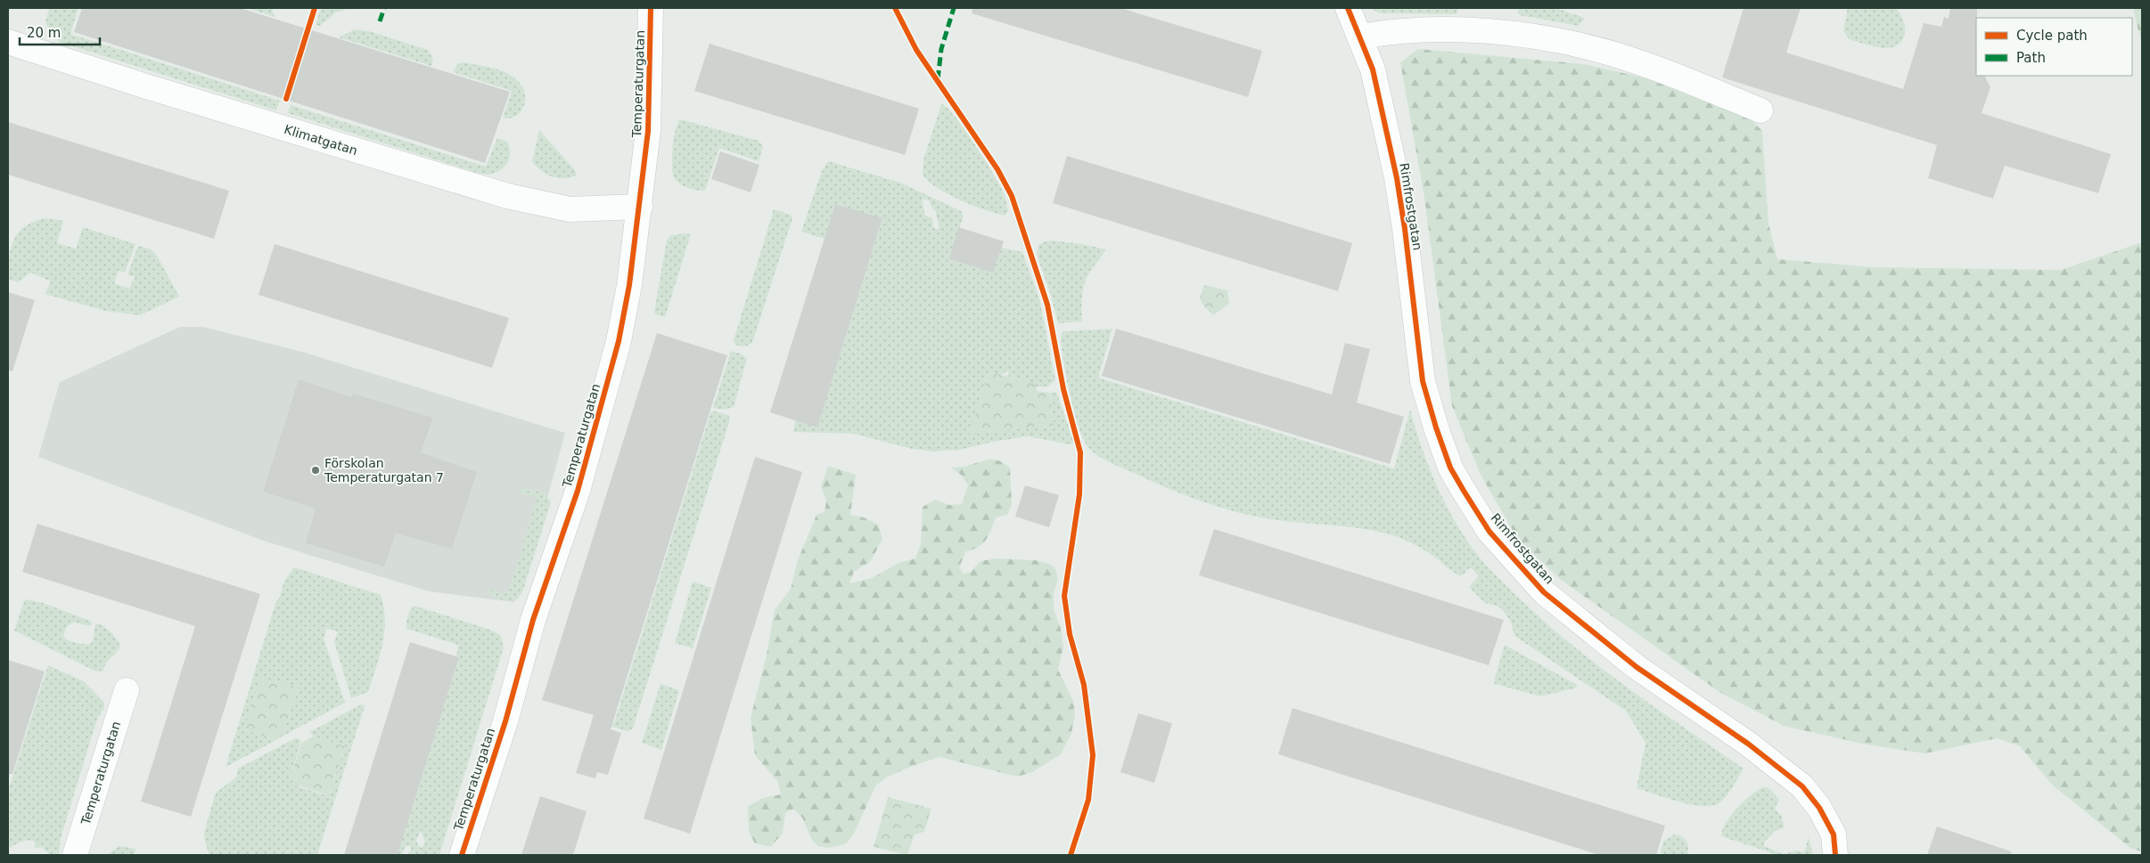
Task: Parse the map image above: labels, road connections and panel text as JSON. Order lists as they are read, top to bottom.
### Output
{
  "streets": {
    "street": ["Temperaturgatan", "Klimatgatan", "Rimfrostgatan"]
  },
  "crossings": [
    ["Temperaturgatan", "Klimatgatan"]
  ],
  "places": ["Förskolan Temperaturgatan 7"],
  "legend": ["Cycle path", "Path"],
  "scale_bar": "20 m"
}
